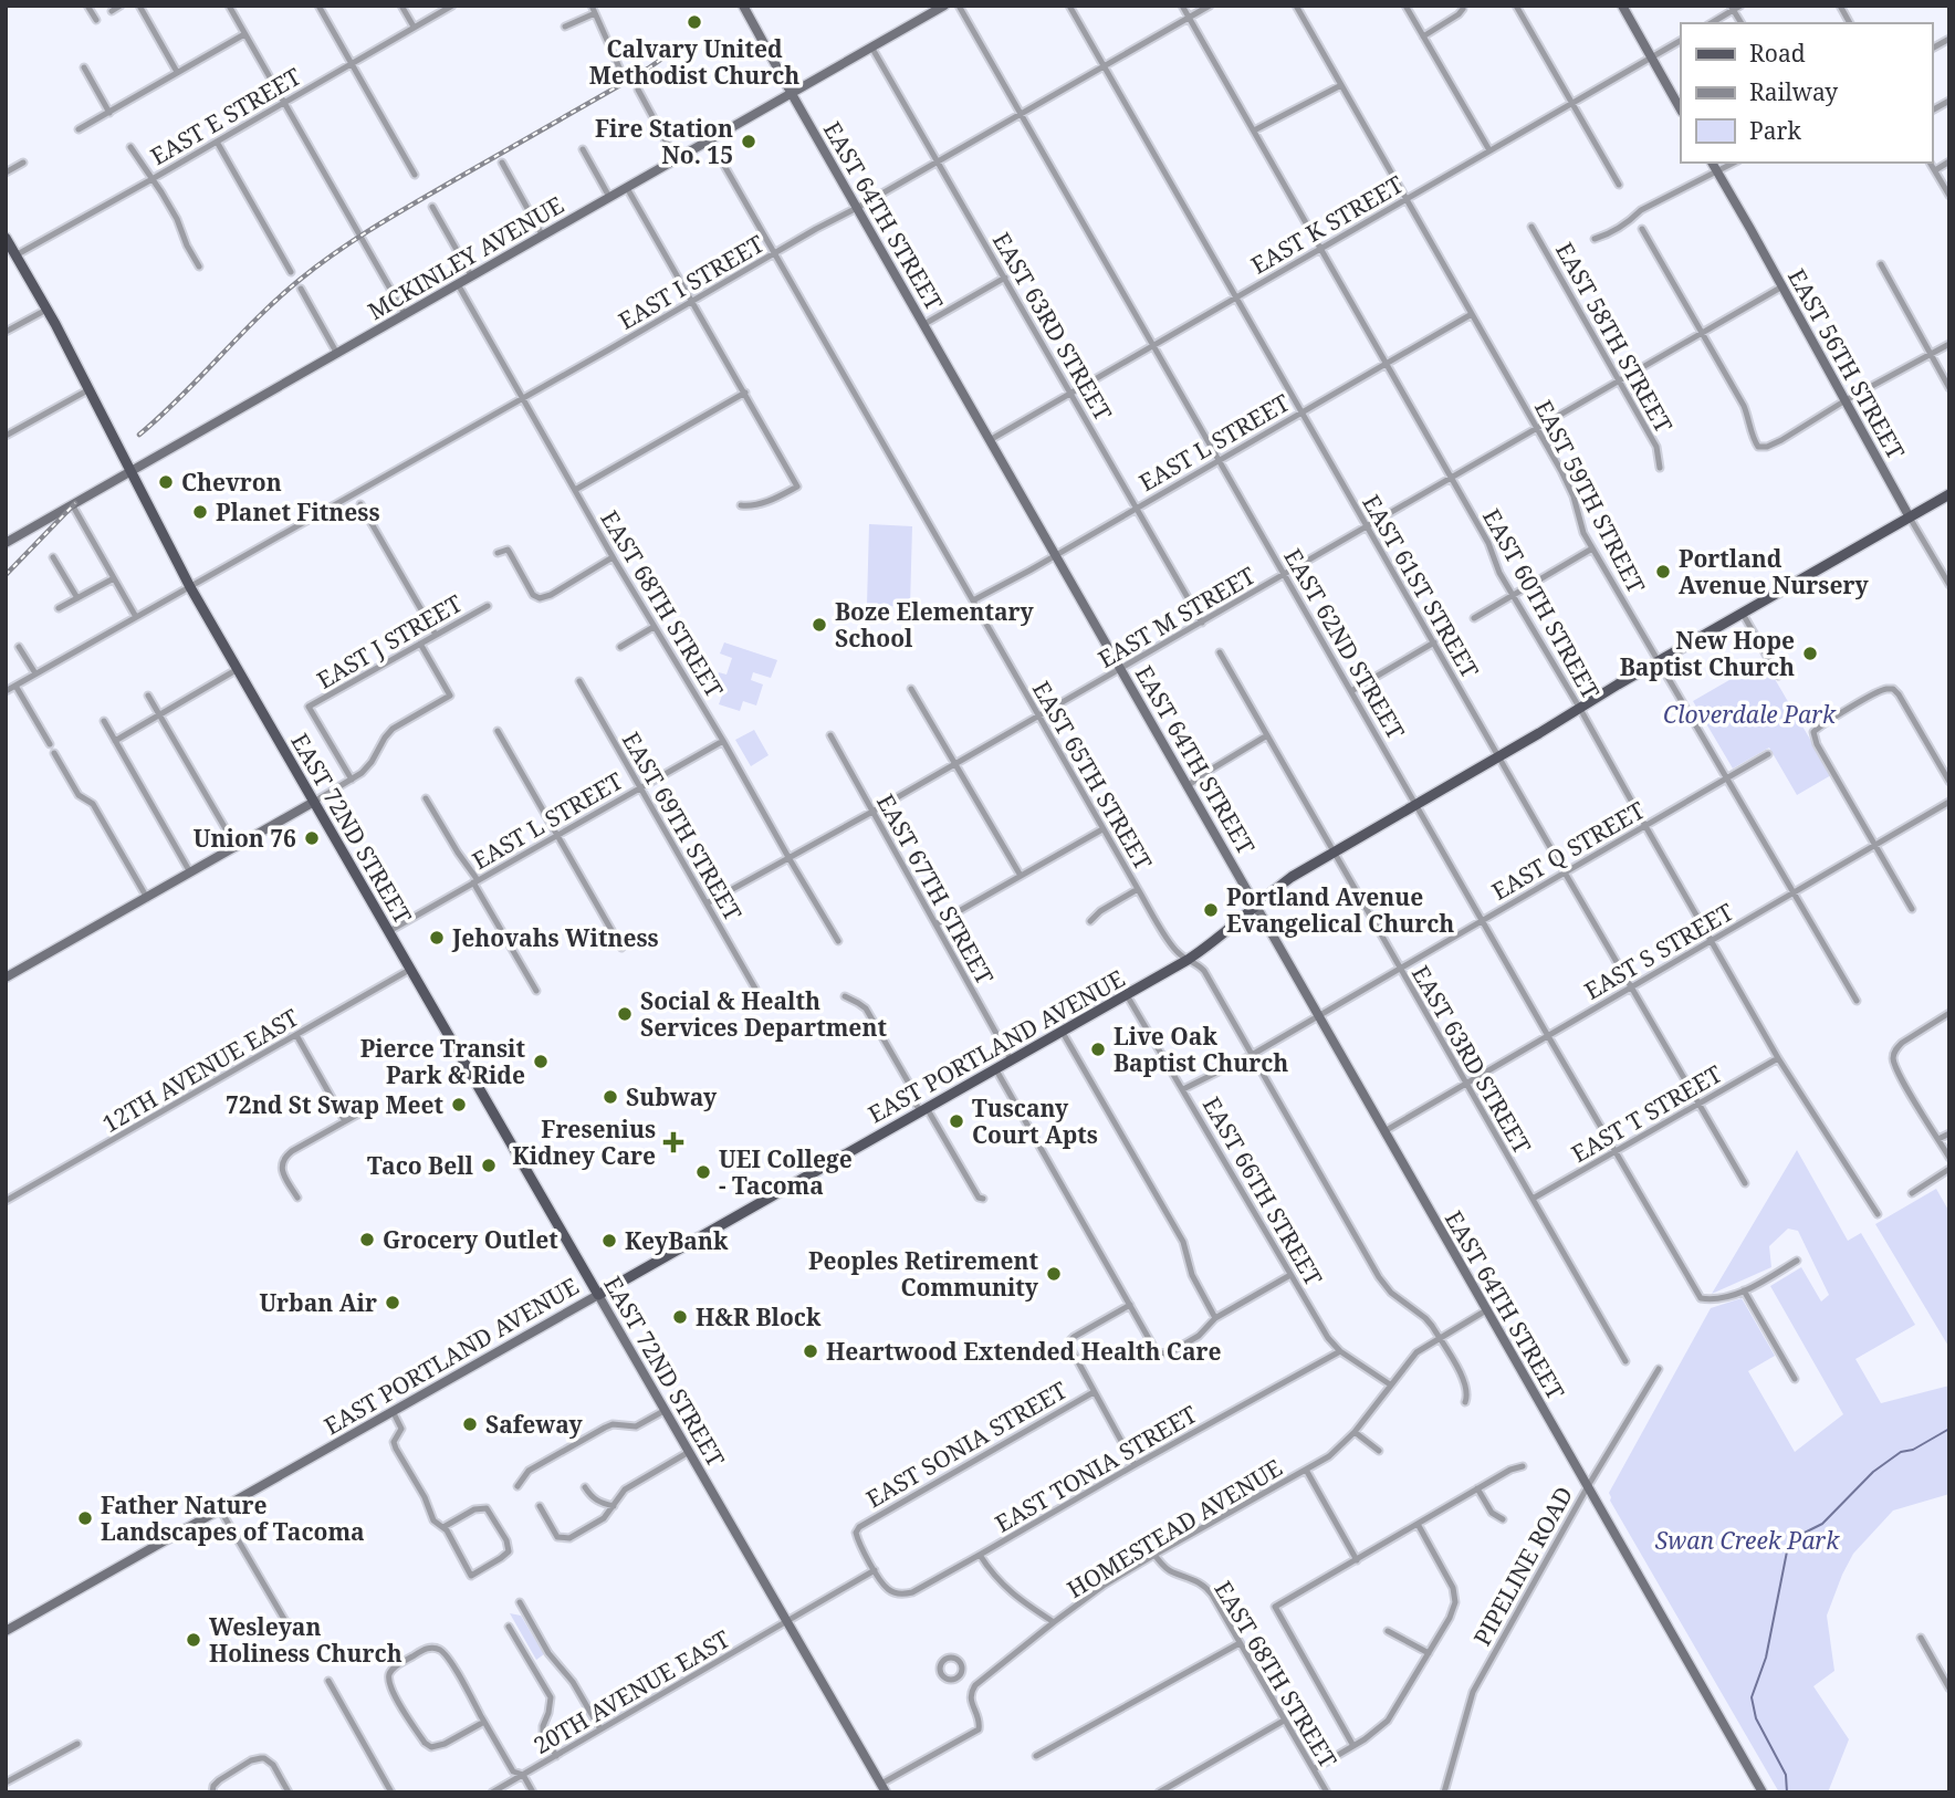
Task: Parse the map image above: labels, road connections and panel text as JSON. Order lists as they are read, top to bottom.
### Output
{
  "streets": {
    "main road": ["EAST 72ND STREET", "EAST PORTLAND AVENUE"],
    "street": [
      "EAST E STREET",
      "EAST 64TH STREET",
      "EAST K STREET",
      "MCKINLEY AVENUE",
      "EAST I STREET",
      "EAST 63RD STREET",
      "EAST 58TH STREET",
      "EAST 56TH STREET",
      "EAST L STREET",
      "EAST 59TH STREET",
      "EAST 61ST STREET",
      "EAST 68TH STREET",
      "EAST 60TH STREET",
      "EAST M STREET",
      "EAST J STREET",
      "EAST 62ND STREET",
      "EAST 65TH STREET",
      "EAST 69TH STREET",
      "EAST Q STREET",
      "EAST 67TH STREET",
      "EAST S STREET",
      "12TH AVENUE EAST",
      "EAST T STREET",
      "EAST 66TH STREET",
      "EAST SONIA STREET",
      "EAST TONIA STREET",
      "HOMESTEAD AVENUE",
      "PIPELINE ROAD",
      "20TH AVENUE EAST"
    ]
  },
  "crossings": [
    ["EAST E STREET", "EAST 72ND STREET"],
    ["EAST 64TH STREET", "EAST K STREET"],
    ["EAST 64TH STREET", "MCKINLEY AVENUE"],
    ["EAST 64TH STREET", "EAST I STREET"],
    ["EAST 64TH STREET", "EAST L STREET"],
    ["EAST 64TH STREET", "EAST M STREET"],
    ["EAST 64TH STREET", "EAST Q STREET"],
    ["EAST 64TH STREET", "EAST S STREET"],
    ["EAST 64TH STREET", "EAST PORTLAND AVENUE"],
    ["EAST 64TH STREET", "HOMESTEAD AVENUE"],
    ["EAST 64TH STREET", "PIPELINE ROAD"],
    ["EAST K STREET", "EAST 63RD STREET"],
    ["EAST K STREET", "EAST 59TH STREET"],
    ["EAST K STREET", "EAST 61ST STREET"],
    ["EAST K STREET", "EAST 60TH STREET"],
    ["EAST K STREET", "EAST 62ND STREET"],
    ["MCKINLEY AVENUE", "EAST 63RD STREET"],
    ["MCKINLEY AVENUE", "EAST 68TH STREET"],
    ["MCKINLEY AVENUE", "EAST 65TH STREET"],
    ["MCKINLEY AVENUE", "EAST 72ND STREET"],
    ["EAST I STREET", "EAST 63RD STREET"],
    ["EAST I STREET", "EAST 61ST STREET"],
    ["EAST I STREET", "EAST 68TH STREET"],
    ["EAST I STREET", "EAST 60TH STREET"],
    ["EAST I STREET", "EAST 62ND STREET"],
    ["EAST I STREET", "EAST 65TH STREET"],
    ["EAST I STREET", "EAST 72ND STREET"],
    ["EAST 63RD STREET", "EAST L STREET"],
    ["EAST 63RD STREET", "EAST M STREET"],
    ["EAST 63RD STREET", "EAST Q STREET"],
    ["EAST 63RD STREET", "EAST S STREET"],
    ["EAST 63RD STREET", "EAST PORTLAND AVENUE"],
    ["EAST 63RD STREET", "EAST T STREET"],
    ["EAST 58TH STREET", "EAST M STREET"],
    ["EAST 56TH STREET", "EAST M STREET"],
    ["EAST 56TH STREET", "EAST PORTLAND AVENUE"],
    ["EAST L STREET", "EAST 59TH STREET"],
    ["EAST L STREET", "EAST 61ST STREET"],
    ["EAST L STREET", "EAST 68TH STREET"],
    ["EAST L STREET", "EAST 60TH STREET"],
    ["EAST L STREET", "EAST 62ND STREET"],
    ["EAST L STREET", "EAST 65TH STREET"],
    ["EAST L STREET", "EAST 69TH STREET"],
    ["EAST L STREET", "EAST 72ND STREET"],
    ["EAST 59TH STREET", "EAST M STREET"],
    ["EAST 59TH STREET", "EAST Q STREET"],
    ["EAST 59TH STREET", "EAST S STREET"],
    ["EAST 59TH STREET", "EAST PORTLAND AVENUE"],
    ["EAST 61ST STREET", "EAST M STREET"],
    ["EAST 61ST STREET", "EAST Q STREET"],
    ["EAST 61ST STREET", "EAST S STREET"],
    ["EAST 61ST STREET", "EAST PORTLAND AVENUE"],
    ["EAST 61ST STREET", "EAST T STREET"],
    ["EAST 68TH STREET", "EAST M STREET"],
    ["EAST 68TH STREET", "HOMESTEAD AVENUE"],
    ["EAST 60TH STREET", "EAST M STREET"],
    ["EAST 60TH STREET", "EAST Q STREET"],
    ["EAST 60TH STREET", "EAST S STREET"],
    ["EAST 60TH STREET", "EAST PORTLAND AVENUE"],
    ["EAST 60TH STREET", "EAST T STREET"],
    ["EAST M STREET", "EAST 62ND STREET"],
    ["EAST M STREET", "EAST 65TH STREET"],
    ["EAST M STREET", "EAST 69TH STREET"],
    ["EAST M STREET", "EAST 67TH STREET"],
    ["EAST 62ND STREET", "EAST Q STREET"],
    ["EAST 62ND STREET", "EAST S STREET"],
    ["EAST 62ND STREET", "EAST PORTLAND AVENUE"],
    ["EAST 62ND STREET", "EAST T STREET"],
    ["EAST 65TH STREET", "EAST Q STREET"],
    ["EAST 65TH STREET", "EAST PORTLAND AVENUE"],
    ["EAST 65TH STREET", "HOMESTEAD AVENUE"],
    ["EAST 72ND STREET", "EAST PORTLAND AVENUE"],
    ["EAST 72ND STREET", "12TH AVENUE EAST"],
    ["EAST 72ND STREET", "20TH AVENUE EAST"],
    ["EAST Q STREET", "EAST 66TH STREET"],
    ["EAST 67TH STREET", "EAST PORTLAND AVENUE"],
    ["EAST PORTLAND AVENUE", "EAST 66TH STREET"],
    ["EAST 66TH STREET", "EAST TONIA STREET"],
    ["EAST 66TH STREET", "HOMESTEAD AVENUE"],
    ["EAST SONIA STREET", "EAST TONIA STREET"]
  ],
  "parks": ["Cloverdale Park", "Swan Creek Park"],
  "places": {
    "other": [
      "Calvary United Methodist Church",
      "Fire Station No. 15",
      "Chevron",
      "Planet Fitness",
      "Portland Avenue Nursery",
      "Boze Elementary School",
      "New Hope Baptist Church",
      "Union 76",
      "Portland Avenue Evangelical Church",
      "Jehovahs Witness",
      "Social & Health Services Department",
      "Live Oak Baptist Church",
      "Pierce Transit Park & Ride",
      "Subway",
      "72nd St Swap Meet",
      "Tuscany Court Apts",
      "Taco Bell",
      "UEI College - Tacoma",
      "Grocery Outlet",
      "KeyBank",
      "Peoples Retirement Community",
      "Urban Air",
      "H&R Block",
      "Heartwood Extended Health Care",
      "Safeway",
      "Father Nature Landscapes of Tacoma",
      "Wesleyan Holiness Church"
    ],
    "health": ["Fresenius Kidney Care"]
  },
  "legend": ["Road", "Railway", "Park"]
}
